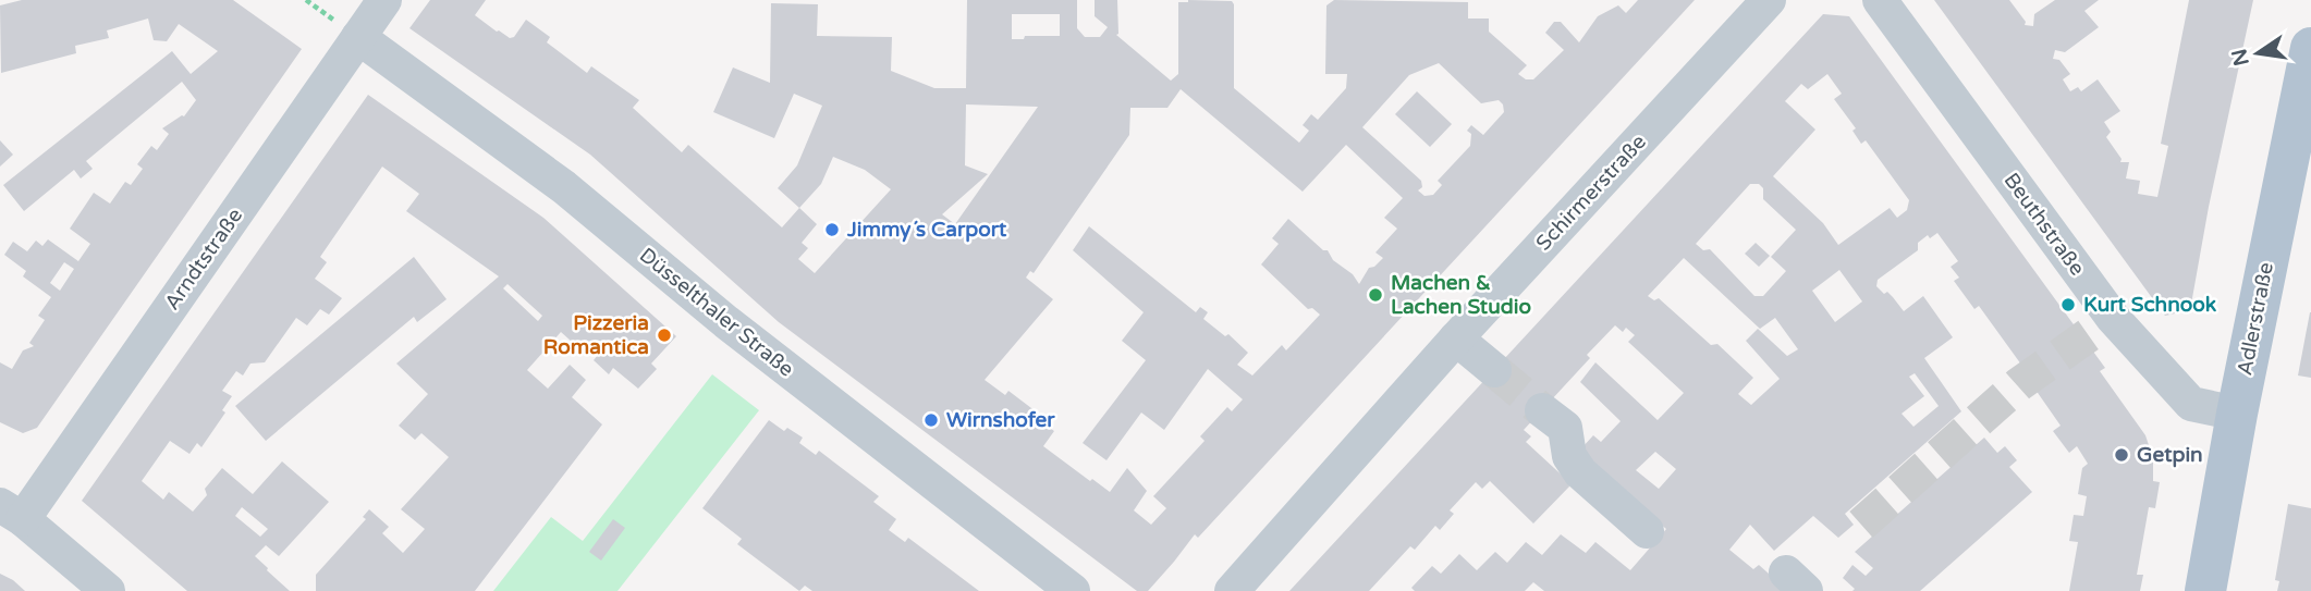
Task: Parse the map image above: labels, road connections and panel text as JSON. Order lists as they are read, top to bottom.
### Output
{
  "streets": {
    "main road": ["Adlerstraße"],
    "street": [
      "Schirmerstraße",
      "Beuthstraße",
      "Arndtstraße",
      "Düsselthaler Straße"
    ]
  },
  "crossings": [
    ["Beuthstraße", "Adlerstraße"],
    ["Arndtstraße", "Düsselthaler Straße"]
  ],
  "places": [
    "Jimmy´s Carport",
    "Machen & Lachen Studio",
    "Kurt Schnook",
    "Pizzeria Romantica",
    "Wirnshofer",
    "Getpin"
  ],
  "north": "left"
}
